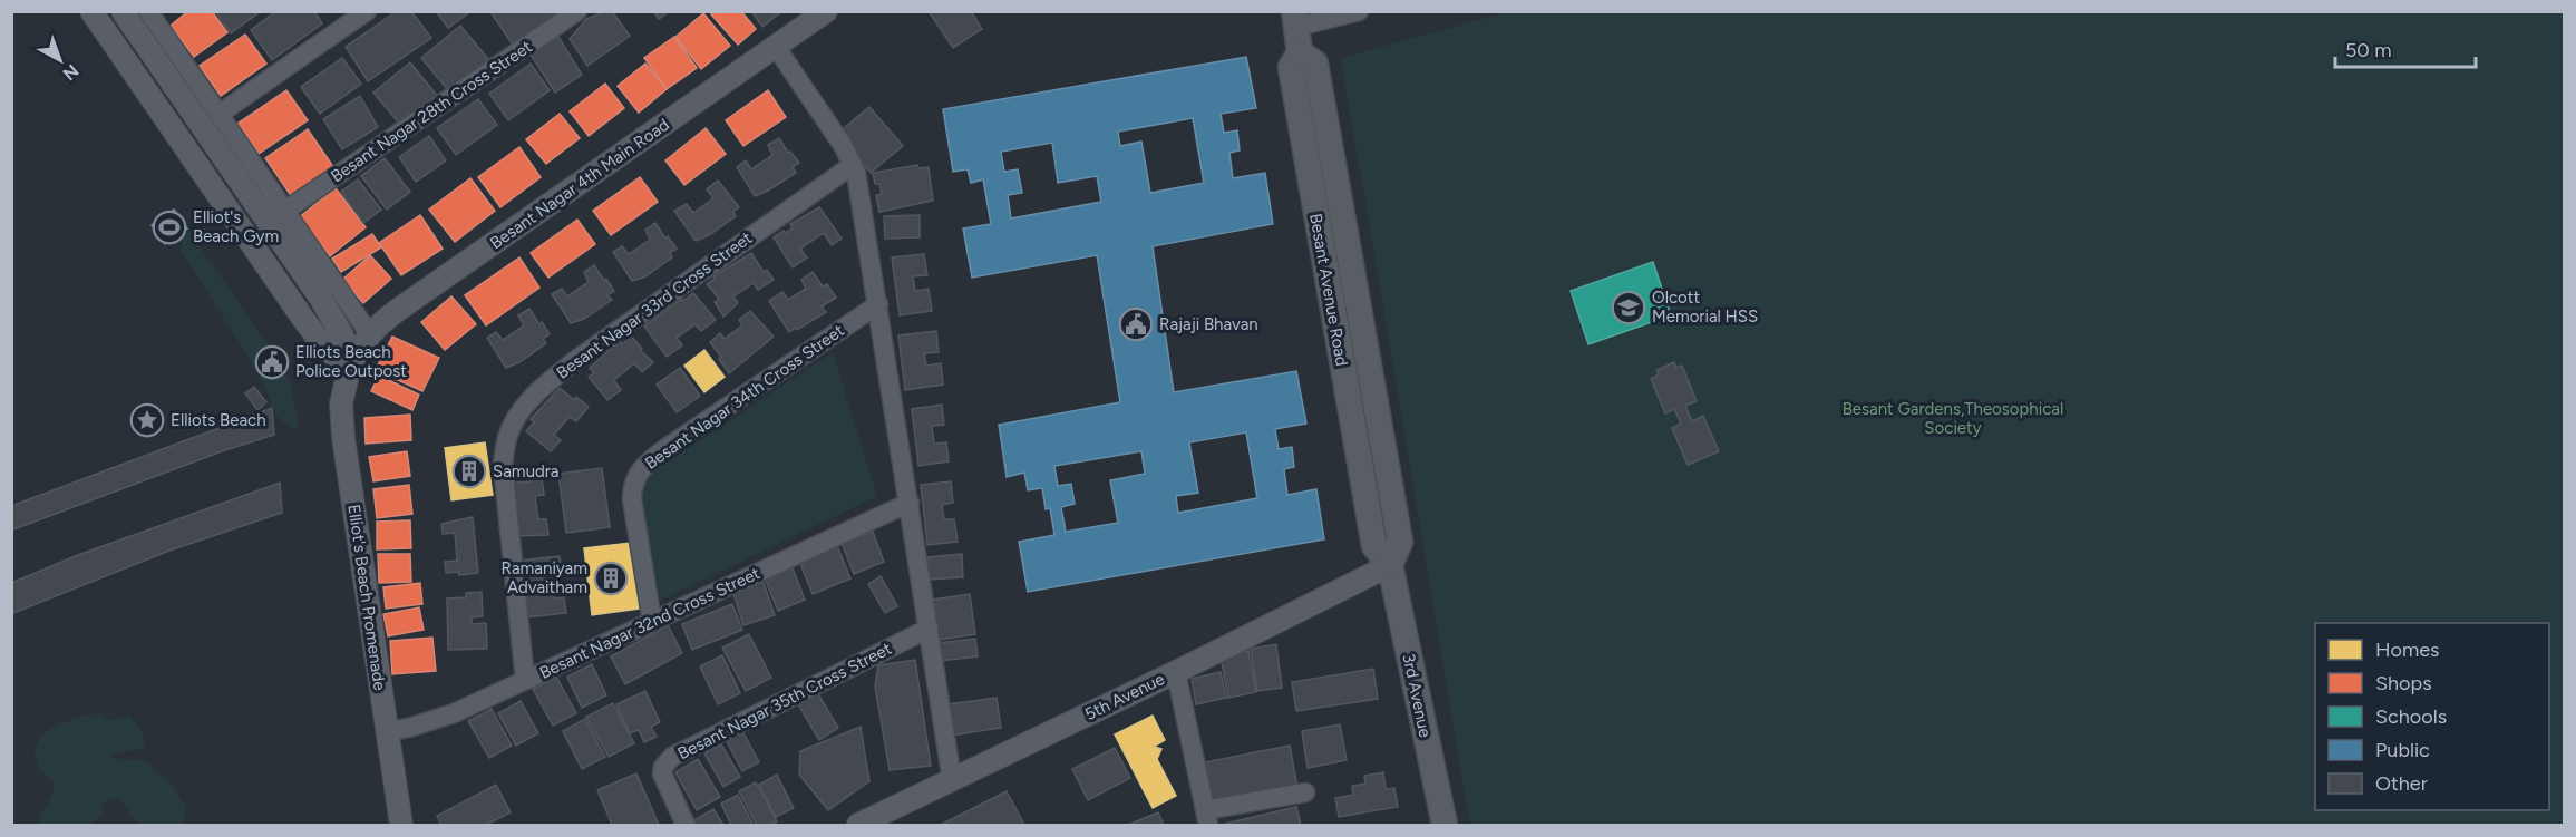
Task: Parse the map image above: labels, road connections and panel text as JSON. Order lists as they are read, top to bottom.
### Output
{
  "streets": {
    "main road": ["3rd Avenue"],
    "street": [
      "Besant Nagar 28th Cross Street",
      "Besant Nagar 4th Main Road",
      "Besant Nagar 33rd Cross Street",
      "Besant Nagar 34th Cross Street",
      "Elliot's Beach Promenade",
      "Besant Nagar 32nd Cross Street",
      "5th Avenue",
      "Besant Nagar 35th Cross Street"
    ]
  },
  "crossings": [
    ["Besant Nagar 4th Main Road", "Elliot's Beach Promenade"],
    ["Besant Nagar 33rd Cross Street", "Besant Nagar 32nd Cross Street"],
    ["Besant Nagar 34th Cross Street", "Besant Nagar 32nd Cross Street"],
    ["Elliot's Beach Promenade", "Besant Nagar 32nd Cross Street"],
    ["3rd Avenue", "5th Avenue"]
  ],
  "parks": ["Besant Gardens,Theosophical Society"],
  "places": {
    "sports": ["Elliot's Beach Gym"],
    "school or university": ["Olcott Memorial HSS"],
    "public building": ["Rajaji Bhavan", "Elliots Beach Police Outpost"],
    "place": ["Elliots Beach"],
    "building": ["Samudra", "Ramaniyam Advaitham"]
  },
  "legend": [
    "Homes",
    "Shops",
    "Schools",
    "Public",
    "Other"
  ],
  "scale_bar": "50 m",
  "north": "bottom right"
}
